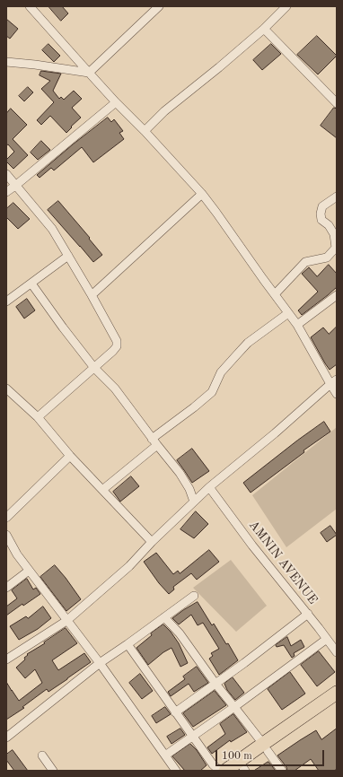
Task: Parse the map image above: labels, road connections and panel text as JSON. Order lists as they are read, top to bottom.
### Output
{
  "streets": {
    "street": ["AMNIN AVENUE"]
  },
  "scale_bar": "100 m"
}
